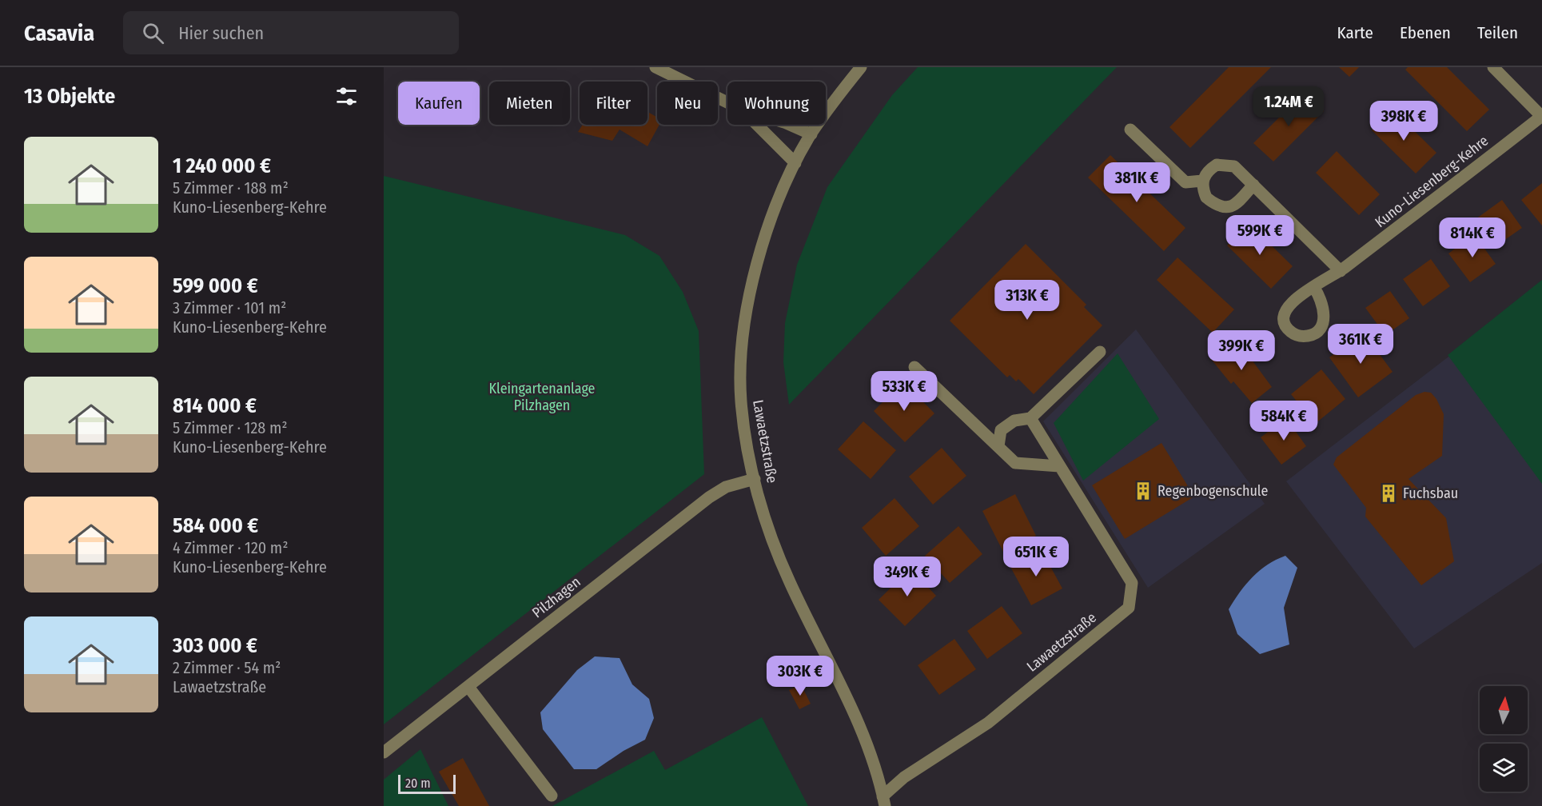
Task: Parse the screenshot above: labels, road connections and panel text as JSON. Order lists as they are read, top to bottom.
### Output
{
  "streets": {
    "street": ["Kuno-Liesenberg-Kehre", "Lawaetzstraße", "Pilzhagen"]
  },
  "crossings": [
    ["Lawaetzstraße", "Pilzhagen"]
  ],
  "parks": ["Kleingartenanlage Pilzhagen"],
  "places": {
    "building": ["Regenbogenschule", "Fuchsbau"]
  },
  "scale_bar": "20 m",
  "north": "top",
  "page": {
    "header": "Casavia",
    "search": "Hier suchen",
    "nav": ["Karte", "Ebenen", "Teilen"],
    "heading": "13 Objekte",
    "chip": [
      "Kaufen",
      "Mieten",
      "Filter",
      "Neu",
      "Wohnung"
    ],
    "price": [
      "1.24M €",
      "398K €",
      "381K €",
      "599K €",
      "814K €",
      "313K €",
      "361K €",
      "399K €",
      "533K €",
      "584K €",
      "651K €",
      "349K €",
      "303K €"
    ],
    "list": [
      {
        "name": "1 240 000 €",
        "note": "5 Zimmer · 188 m² · Kuno-Liesenberg-Kehre"
      },
      {
        "name": "599 000 €",
        "note": "3 Zimmer · 101 m² · Kuno-Liesenberg-Kehre"
      },
      {
        "name": "814 000 €",
        "note": "5 Zimmer · 128 m² · Kuno-Liesenberg-Kehre"
      },
      {
        "name": "584 000 €",
        "note": "4 Zimmer · 120 m² · Kuno-Liesenberg-Kehre"
      },
      {
        "name": "303 000 €",
        "note": "2 Zimmer · 54 m² · Lawaetzstraße"
      }
    ],
    "scale": "20 m"
  }
}
